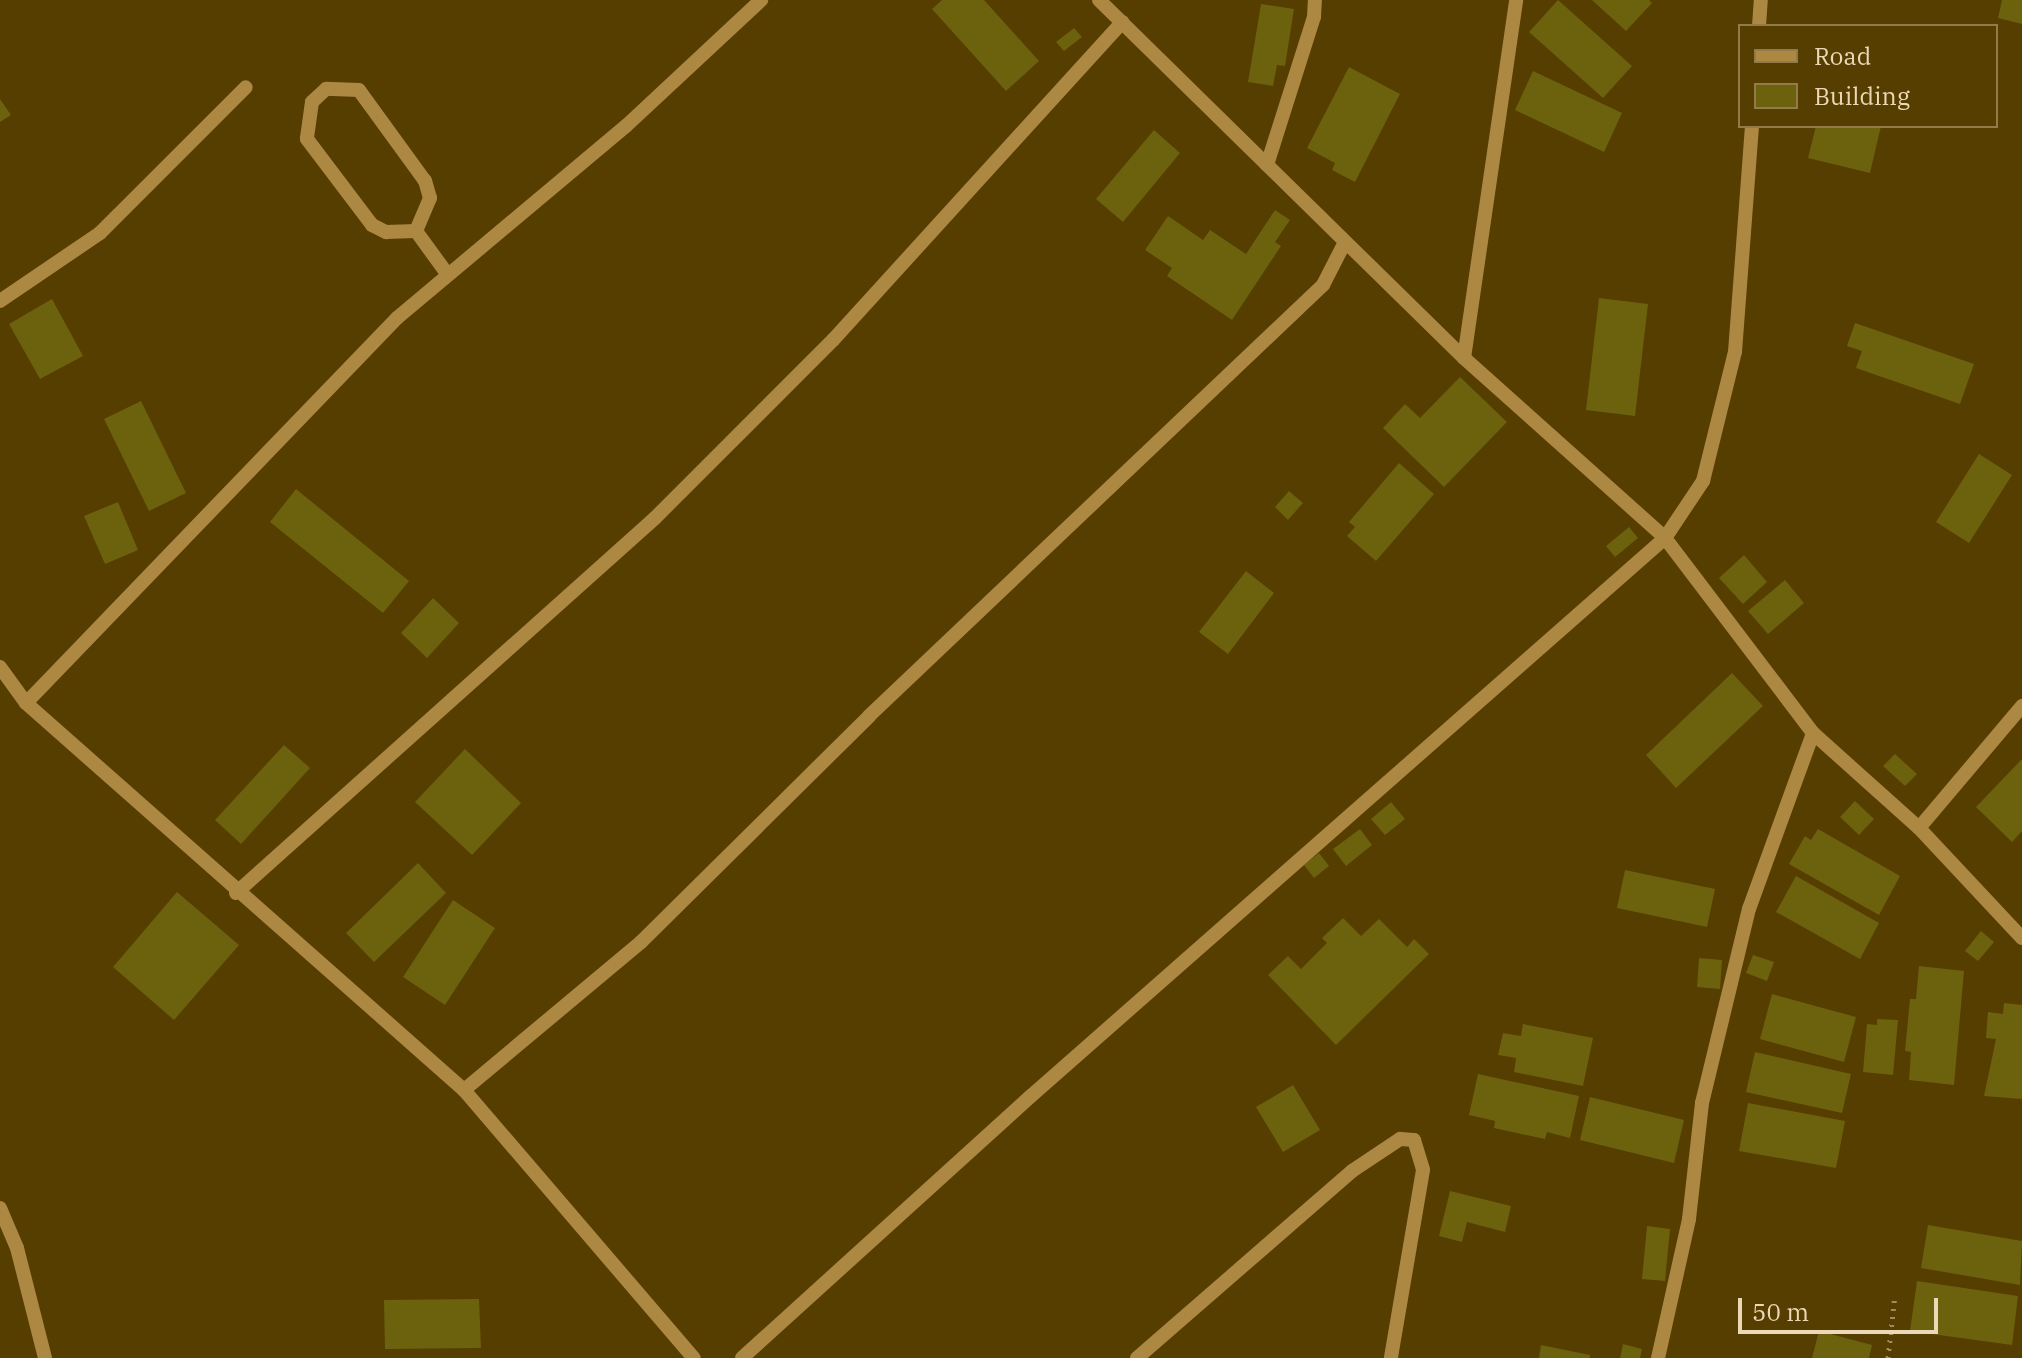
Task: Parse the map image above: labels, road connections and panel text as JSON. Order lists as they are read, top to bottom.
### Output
{
  "legend": ["Road", "Building"],
  "scale_bar": "50 m"
}
